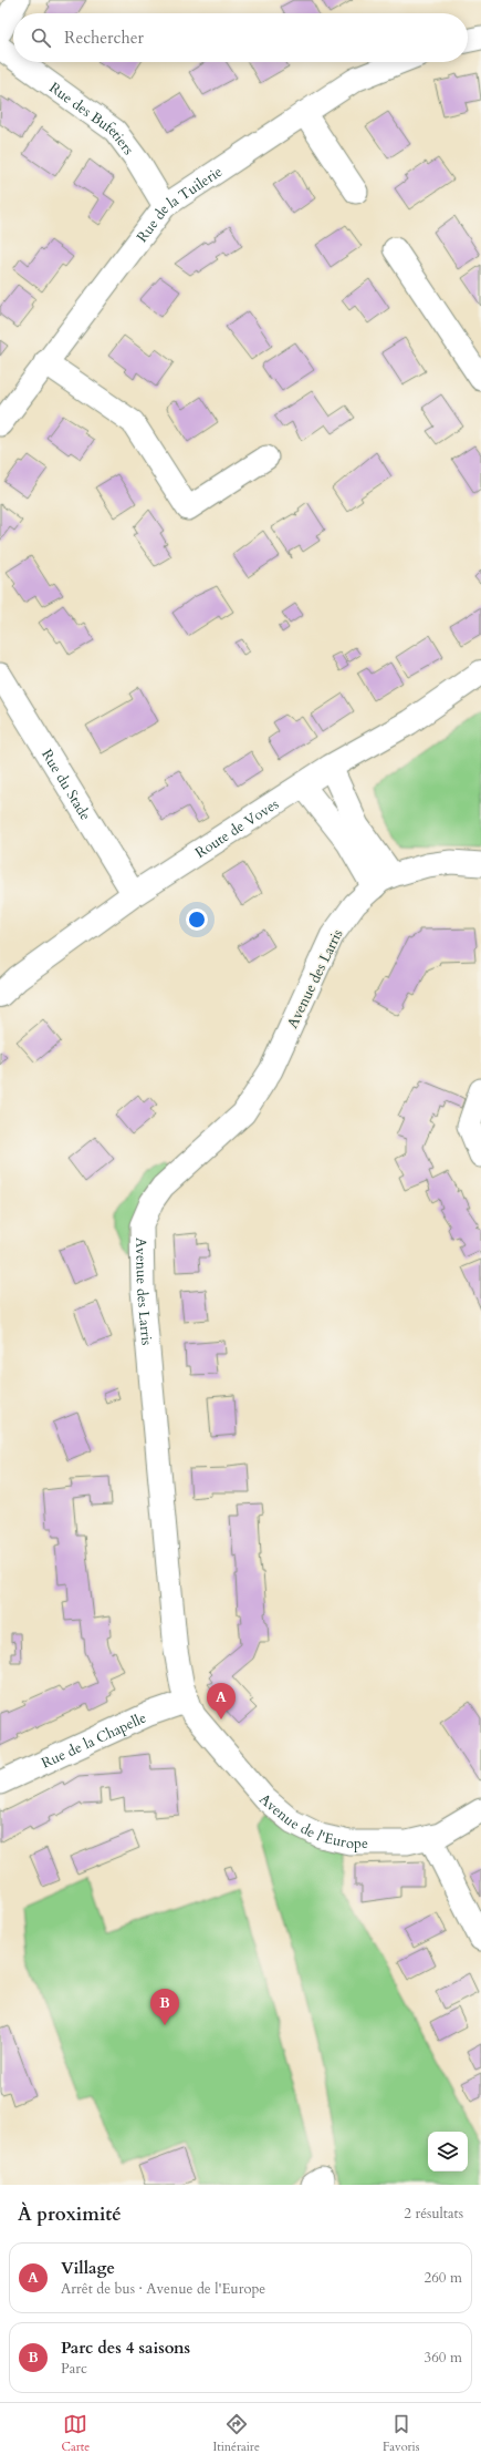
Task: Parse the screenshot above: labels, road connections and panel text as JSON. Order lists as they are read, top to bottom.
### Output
{
  "streets": {
    "street": [
      "Rue des Bufetiers",
      "Rue de la Tuilerie",
      "Rue du Stade",
      "Route de Voves",
      "Avenue des Larris",
      "Rue de la Chapelle",
      "Avenue de l'Europe"
    ]
  },
  "crossings": [
    ["Rue des Bufetiers", "Rue de la Tuilerie"],
    ["Rue du Stade", "Route de Voves"],
    ["Avenue des Larris", "Rue de la Chapelle"],
    ["Avenue des Larris", "Avenue de l'Europe"],
    ["Rue de la Chapelle", "Avenue de l'Europe"]
  ],
  "page": {
    "search": "Rechercher",
    "pins": ["A", "B"],
    "heading": ["À proximité", "2 résultats"],
    "list": [
      {
        "mark": "A",
        "name": "Village",
        "note": "Arrêt de bus · Avenue de l'Europe",
        "value": "260 m"
      },
      {
        "mark": "B",
        "name": "Parc des 4 saisons",
        "note": "Parc",
        "value": "360 m"
      }
    ],
    "nav": ["Carte", "Itinéraire", "Favoris"]
  }
}
